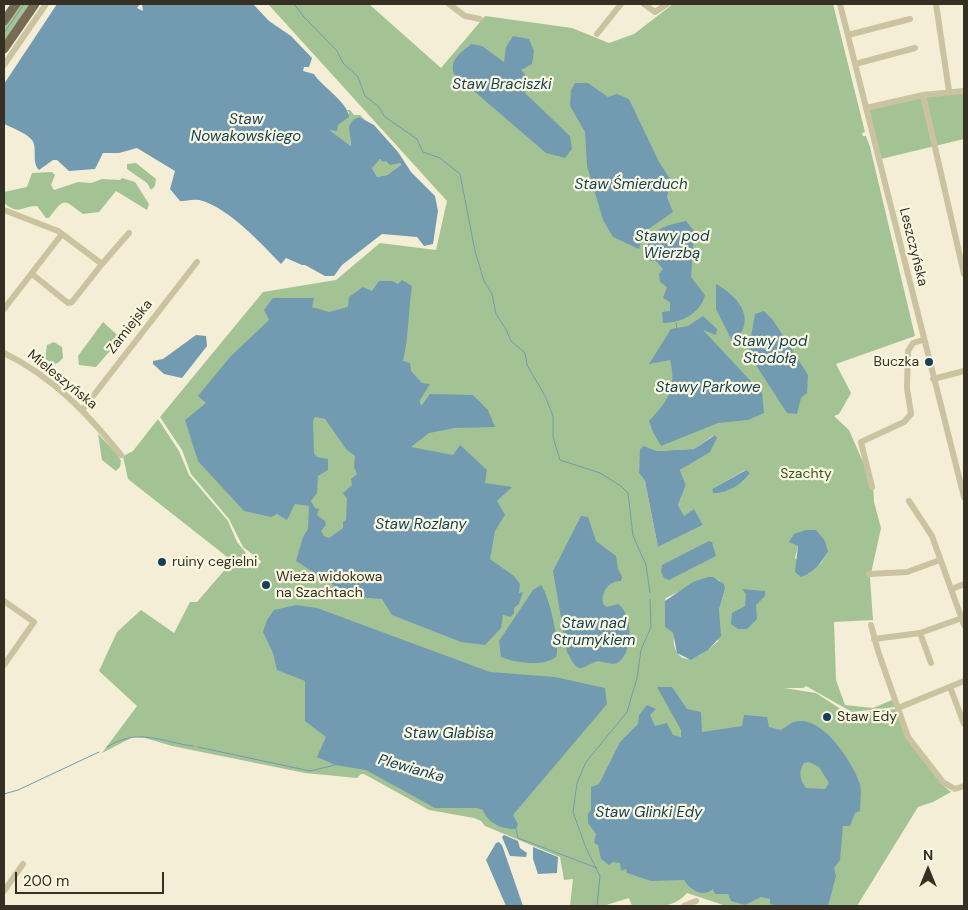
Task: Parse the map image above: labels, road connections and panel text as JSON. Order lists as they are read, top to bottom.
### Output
{
  "streets": {
    "street": ["Leszczyńska", "Zamiejska", "Mieleszyńska"]
  },
  "crossings": [
    ["Zamiejska", "Mieleszyńska"]
  ],
  "water": [
    "Staw Braciszki",
    "Staw Nowakowskiego",
    "Staw Śmierduch",
    "Stawy pod Wierzbą",
    "Stawy pod Stodołą",
    "Stawy Parkowe",
    "Staw Rozlany",
    "Staw nad Strumykiem",
    "Staw Glabisa",
    "Plewianka",
    "Staw Glinki Edy"
  ],
  "parks": ["Szachty"],
  "places": [
    "Buczka",
    "ruiny cegielni",
    "Wieża widokowa na Szachtach",
    "Staw Edy"
  ],
  "scale_bar": "200 m",
  "north": "top"
}
